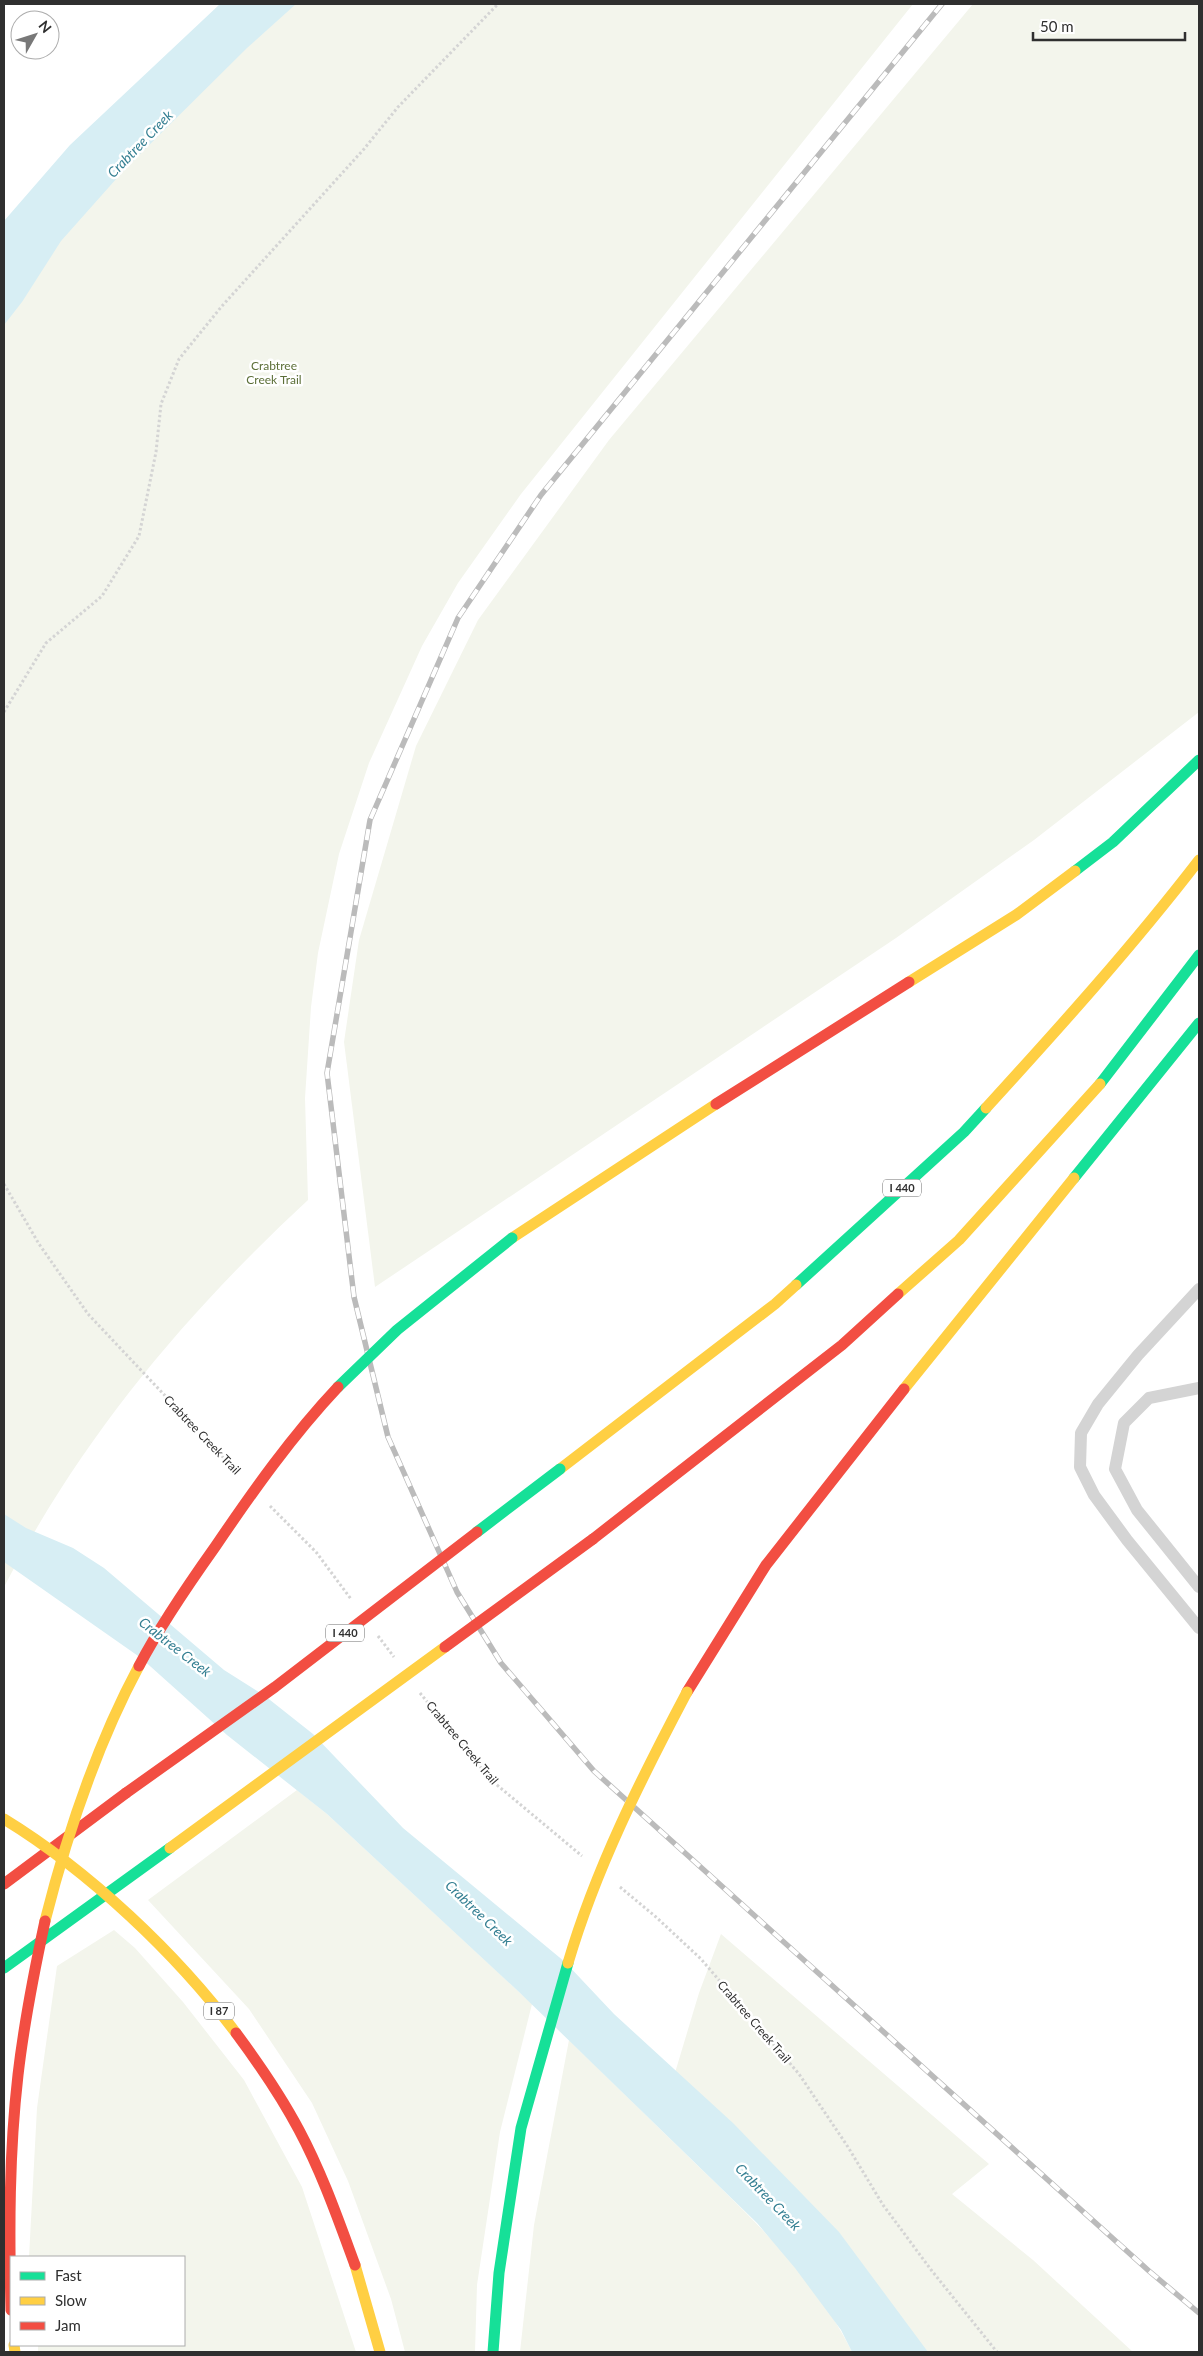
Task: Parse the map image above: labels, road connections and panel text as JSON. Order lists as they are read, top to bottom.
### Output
{
  "streets": {
    "highway": ["I 440", "I 87"],
    "path": ["Crabtree Creek Trail"]
  },
  "water": ["Crabtree Creek"],
  "parks": ["Crabtree Creek Trail"],
  "legend": ["Fast", "Slow", "Jam"],
  "scale_bar": "50 m",
  "north": "top right"
}
